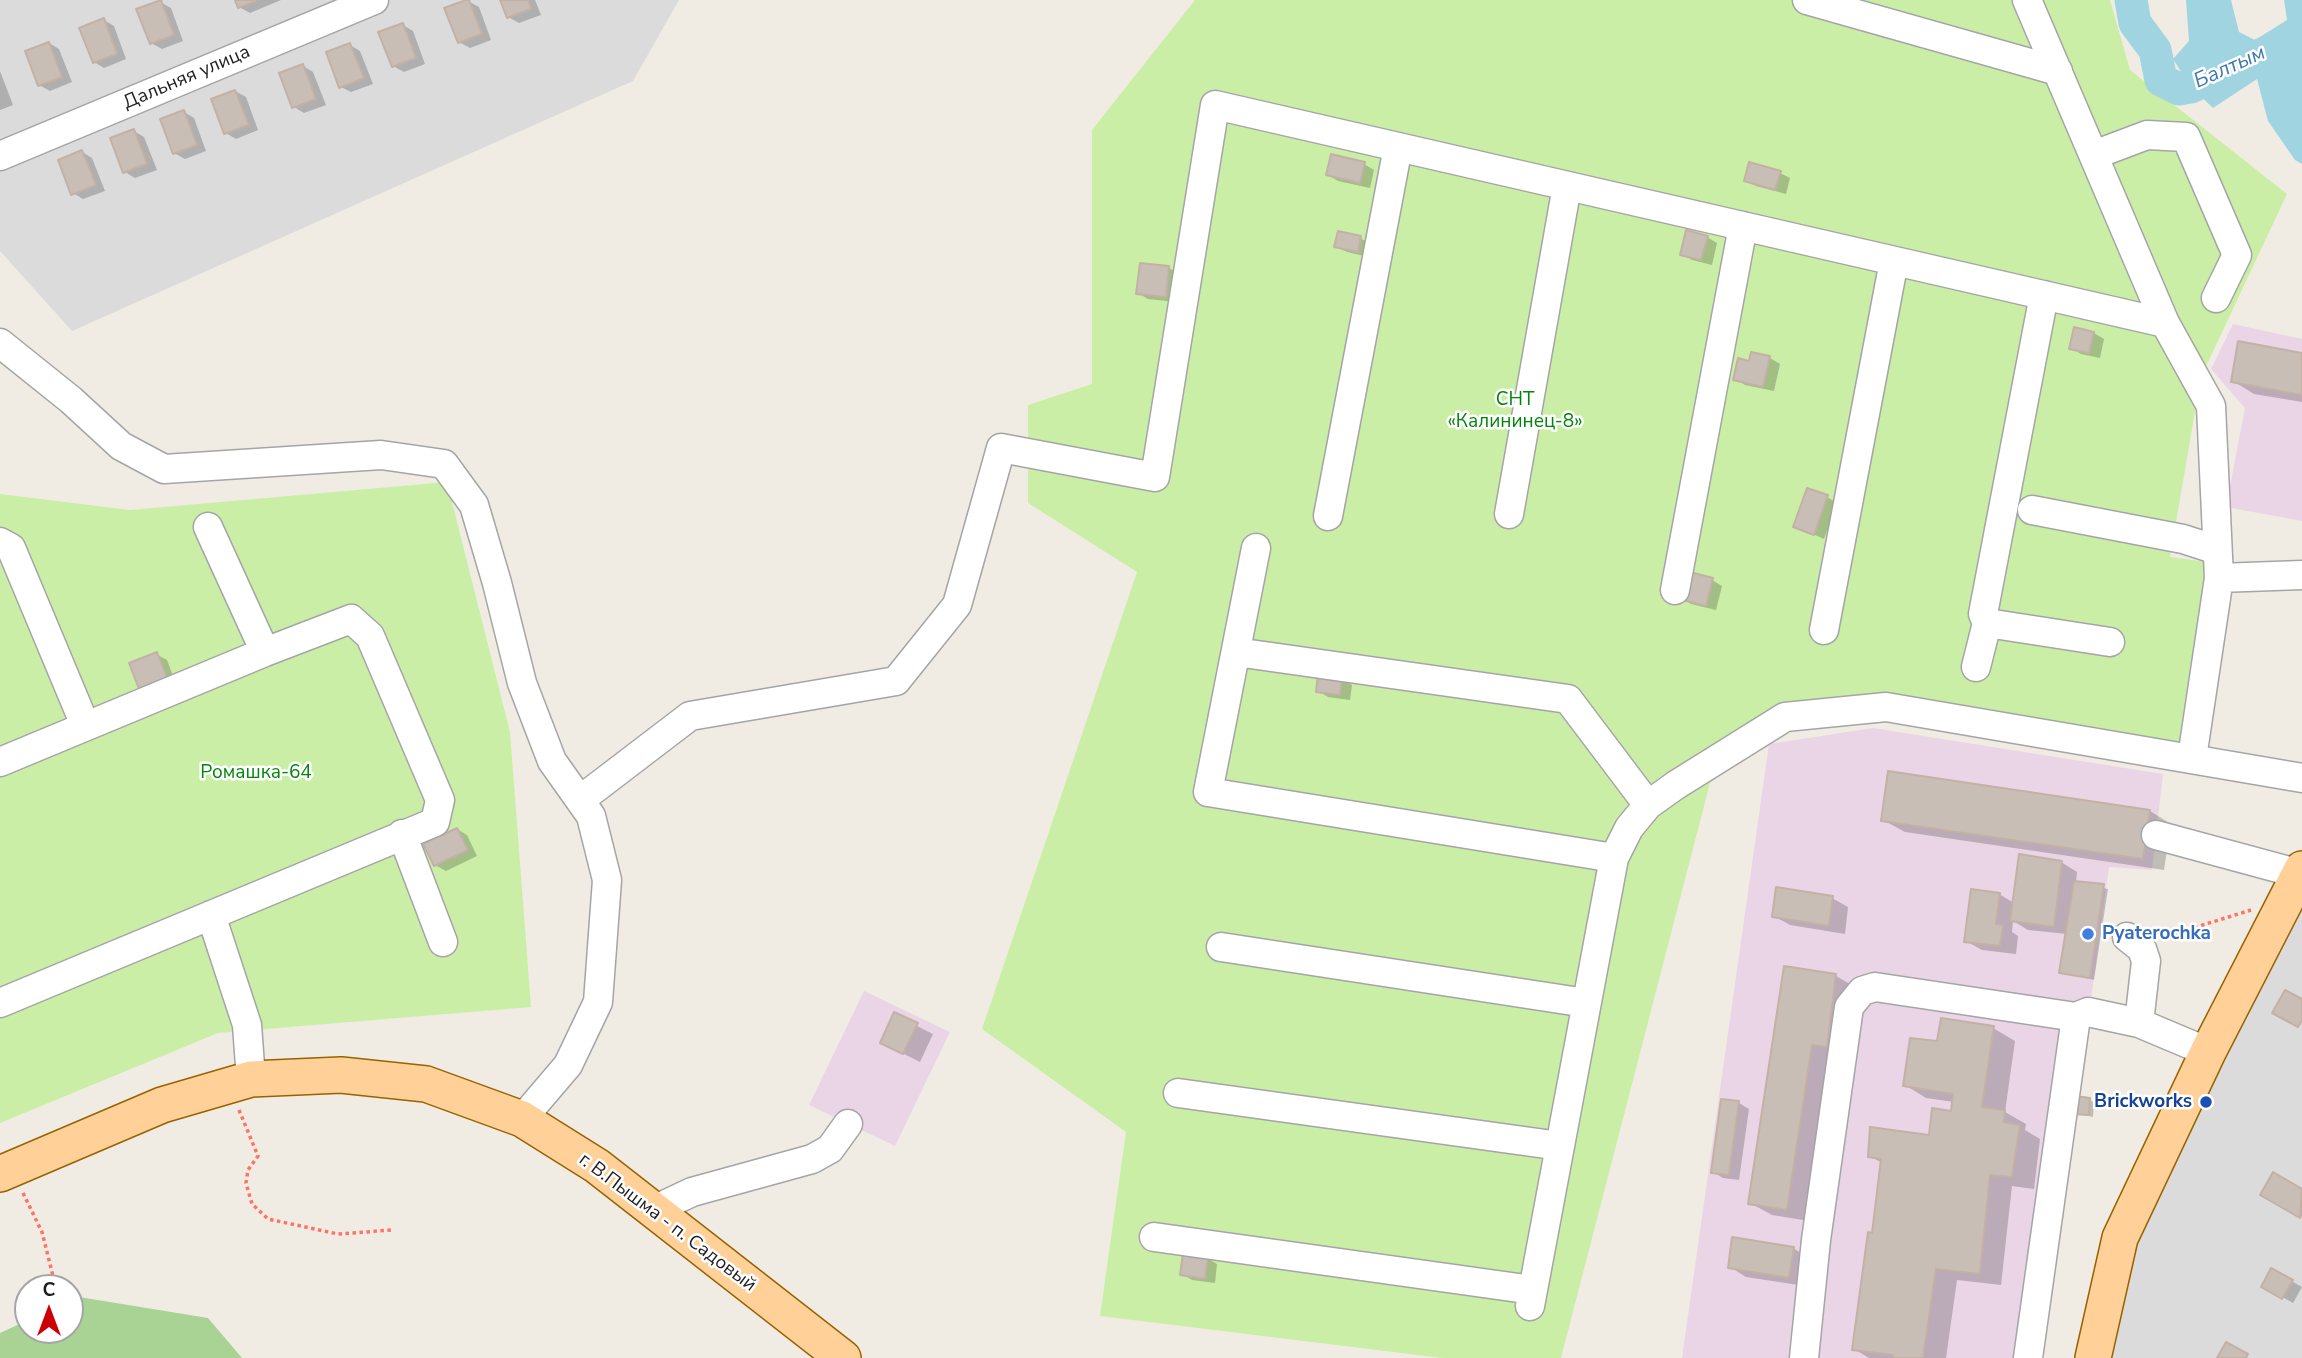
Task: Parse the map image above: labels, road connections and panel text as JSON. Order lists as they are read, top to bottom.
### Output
{
  "streets": {
    "main road": ["г. В.Пышма - п. Садовый"],
    "street": ["Дальняя улица"]
  },
  "water": ["Балтым"],
  "parks": ["СНТ «Калининец-8»", "Ромашка-64"],
  "places": ["Pyaterochka", "Brickworks"],
  "north": "top"
}
